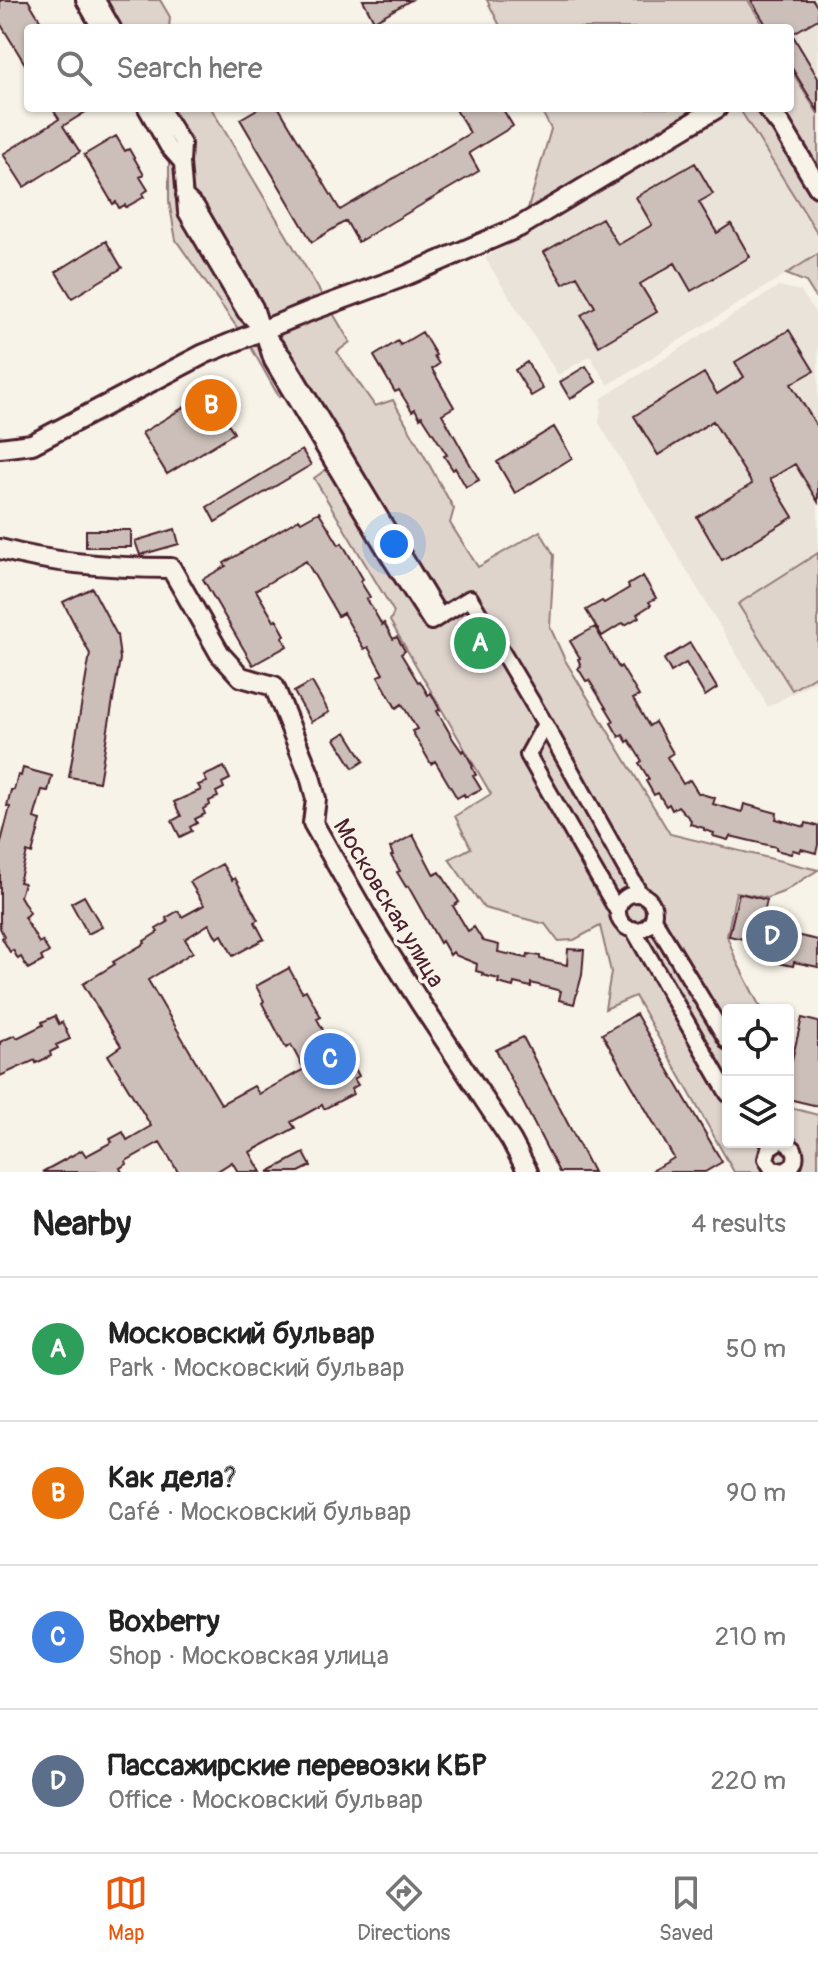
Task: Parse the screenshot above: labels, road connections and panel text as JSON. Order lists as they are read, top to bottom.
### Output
{
  "streets": {
    "street": ["Московская улица"]
  },
  "page": {
    "search": "Search here",
    "pins": [
      "B",
      "A",
      "D",
      "C"
    ],
    "heading": ["Nearby", "4 results"],
    "list": [
      {
        "mark": "A",
        "name": "Московский бульвар",
        "note": "Park · Московский бульвар",
        "value": "50 m"
      },
      {
        "mark": "B",
        "name": "Как дела?",
        "note": "Café · Московский бульвар",
        "value": "90 m"
      },
      {
        "mark": "C",
        "name": "Boxberry",
        "note": "Shop · Московская улица",
        "value": "210 m"
      },
      {
        "mark": "D",
        "name": "Пассажирские перевозки КБР",
        "note": "Office · Московский бульвар",
        "value": "220 m"
      }
    ],
    "nav": ["Map", "Directions", "Saved"]
  }
}
